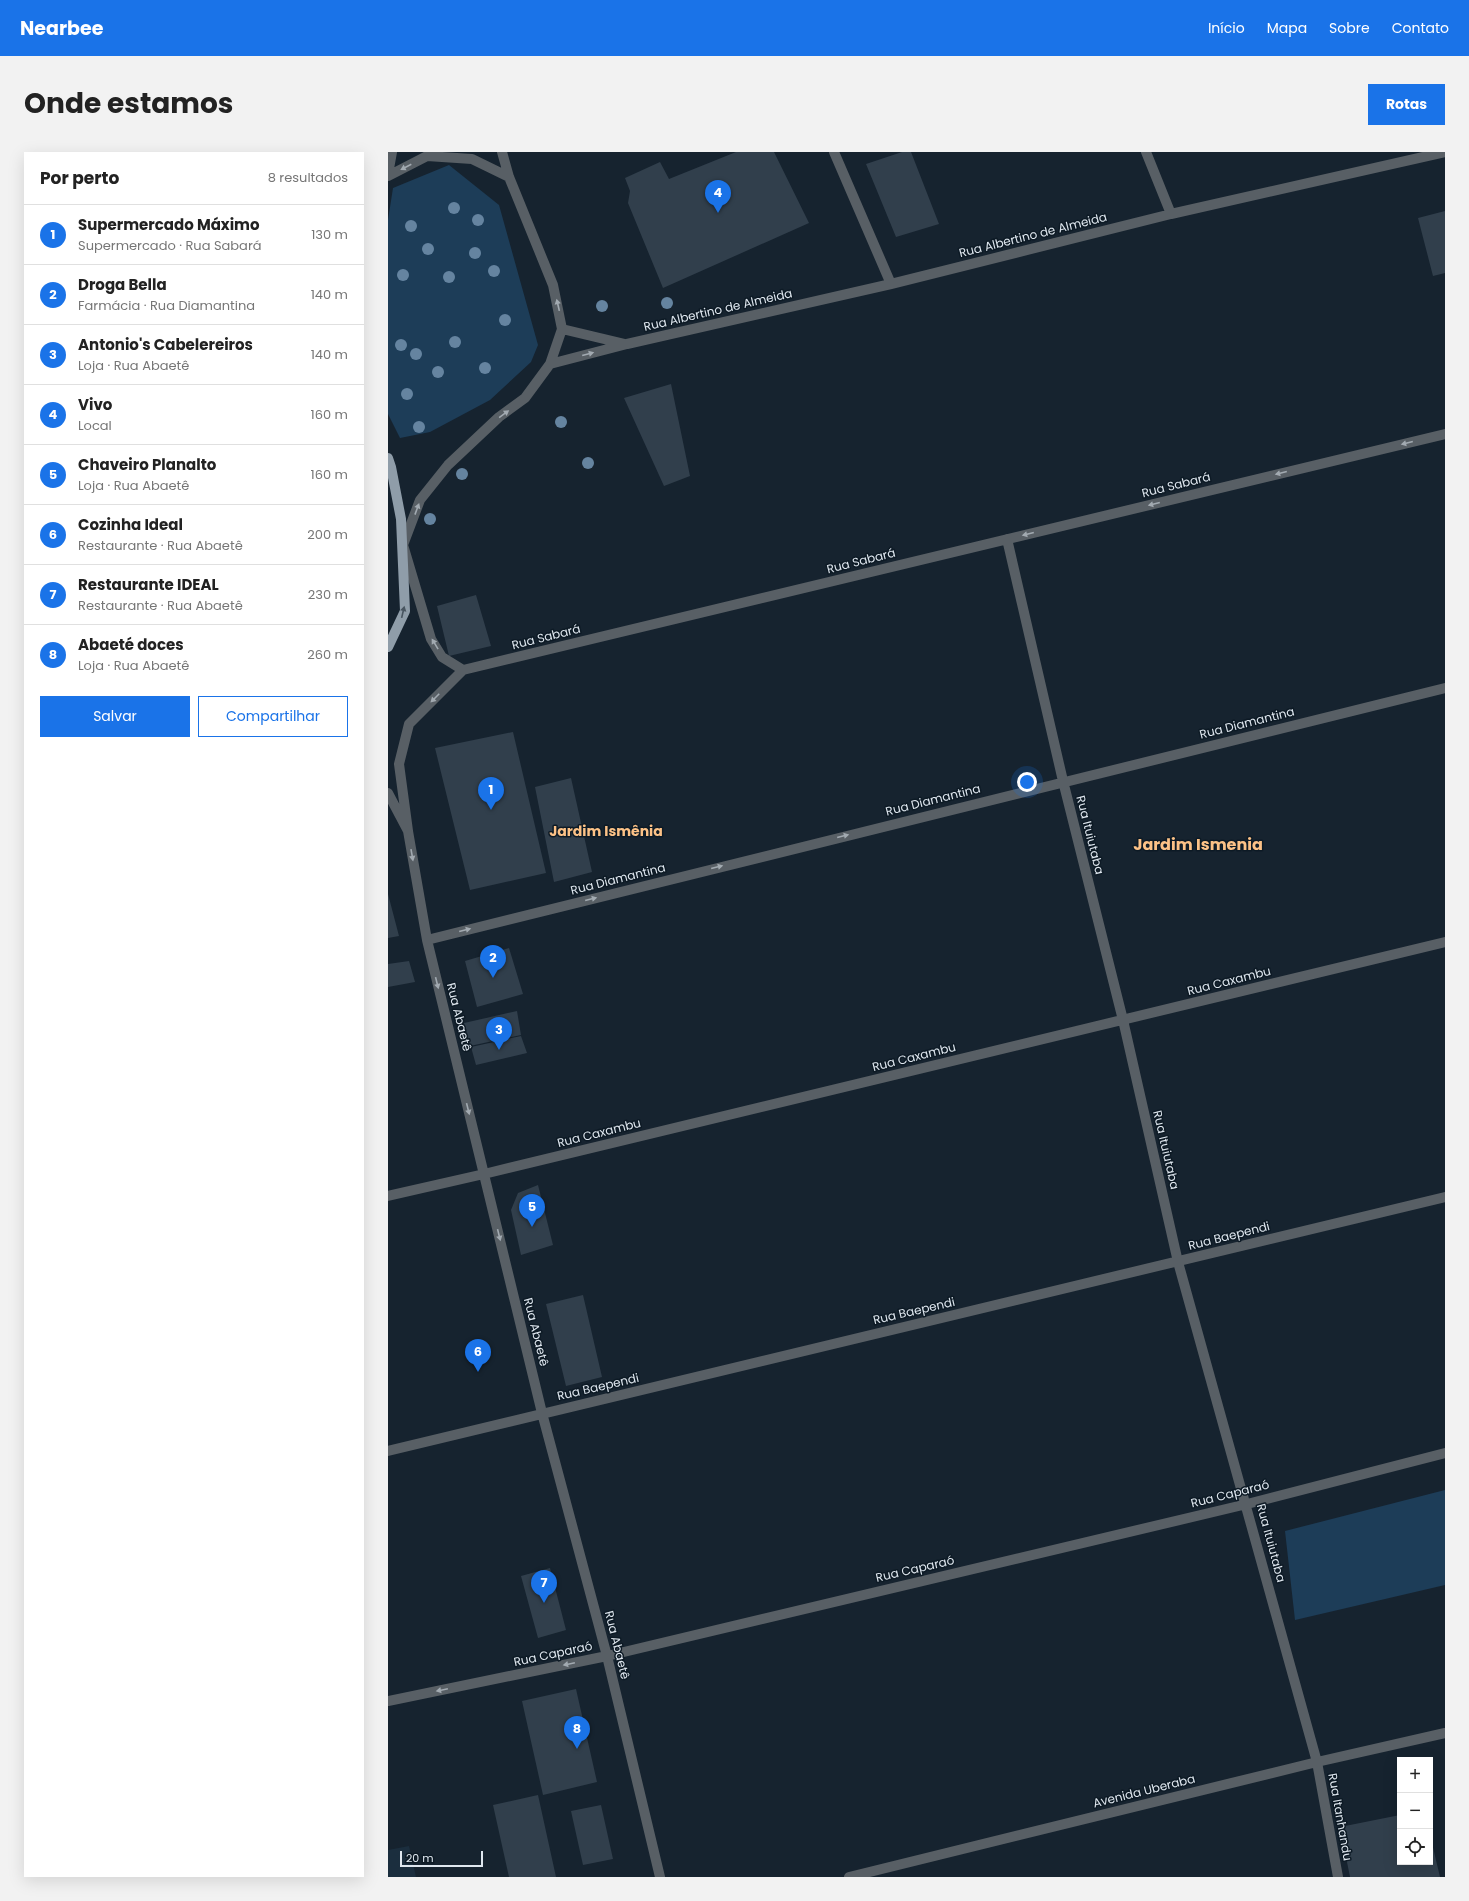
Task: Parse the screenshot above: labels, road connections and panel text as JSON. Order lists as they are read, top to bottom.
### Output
{
  "streets": {
    "street": [
      "Rua Albertino de Almeida",
      "Rua Sabará",
      "Rua Diamantina",
      "Rua Ituiutaba",
      "Rua Caxambu",
      "Rua Abaetê",
      "Rua Baependi",
      "Rua Caparaó",
      "Avenida Uberaba",
      "Rua Itanhandu"
    ]
  },
  "crossings": [
    ["Rua Sabará", "Rua Ituiutaba"],
    ["Rua Diamantina", "Rua Ituiutaba"],
    ["Rua Diamantina", "Rua Abaetê"],
    ["Rua Ituiutaba", "Rua Caxambu"],
    ["Rua Ituiutaba", "Rua Baependi"],
    ["Rua Ituiutaba", "Rua Caparaó"],
    ["Rua Ituiutaba", "Avenida Uberaba"],
    ["Rua Ituiutaba", "Rua Itanhandu"],
    ["Rua Caxambu", "Rua Abaetê"],
    ["Rua Abaetê", "Rua Baependi"],
    ["Rua Abaetê", "Rua Caparaó"],
    ["Avenida Uberaba", "Rua Itanhandu"]
  ],
  "one_way": ["Rua Sabará", "Rua Diamantina", "Rua Abaetê"],
  "districts": ["Jardim Ismênia", "Jardim Ismenia"],
  "scale_bar": "20 m",
  "page": {
    "header": "Nearbee",
    "nav": [
      "Início",
      "Mapa",
      "Sobre",
      "Contato"
    ],
    "title": "Onde estamos",
    "buttons": [
      "Rotas",
      ["Salvar", "Compartilhar"]
    ],
    "heading": ["Por perto", "8 resultados"],
    "pins": [
      "4",
      "1",
      "2",
      "3",
      "5",
      "6",
      "7",
      "8"
    ],
    "list": [
      {
        "mark": "1",
        "name": "Supermercado Máximo",
        "note": "Supermercado · Rua Sabará",
        "value": "130 m"
      },
      {
        "mark": "2",
        "name": "Droga Bella",
        "note": "Farmácia · Rua Diamantina",
        "value": "140 m"
      },
      {
        "mark": "3",
        "name": "Antonio's Cabelereiros",
        "note": "Loja · Rua Abaetê",
        "value": "140 m"
      },
      {
        "mark": "4",
        "name": "Vivo",
        "note": "Local",
        "value": "160 m"
      },
      {
        "mark": "5",
        "name": "Chaveiro Planalto",
        "note": "Loja · Rua Abaetê",
        "value": "160 m"
      },
      {
        "mark": "6",
        "name": "Cozinha Ideal",
        "note": "Restaurante · Rua Abaetê",
        "value": "200 m"
      },
      {
        "mark": "7",
        "name": "Restaurante IDEAL",
        "note": "Restaurante · Rua Abaetê",
        "value": "230 m"
      },
      {
        "mark": "8",
        "name": "Abaeté doces",
        "note": "Loja · Rua Abaetê",
        "value": "260 m"
      }
    ],
    "map_buttons": ["+", "−"],
    "scale": "20 m"
  }
}
